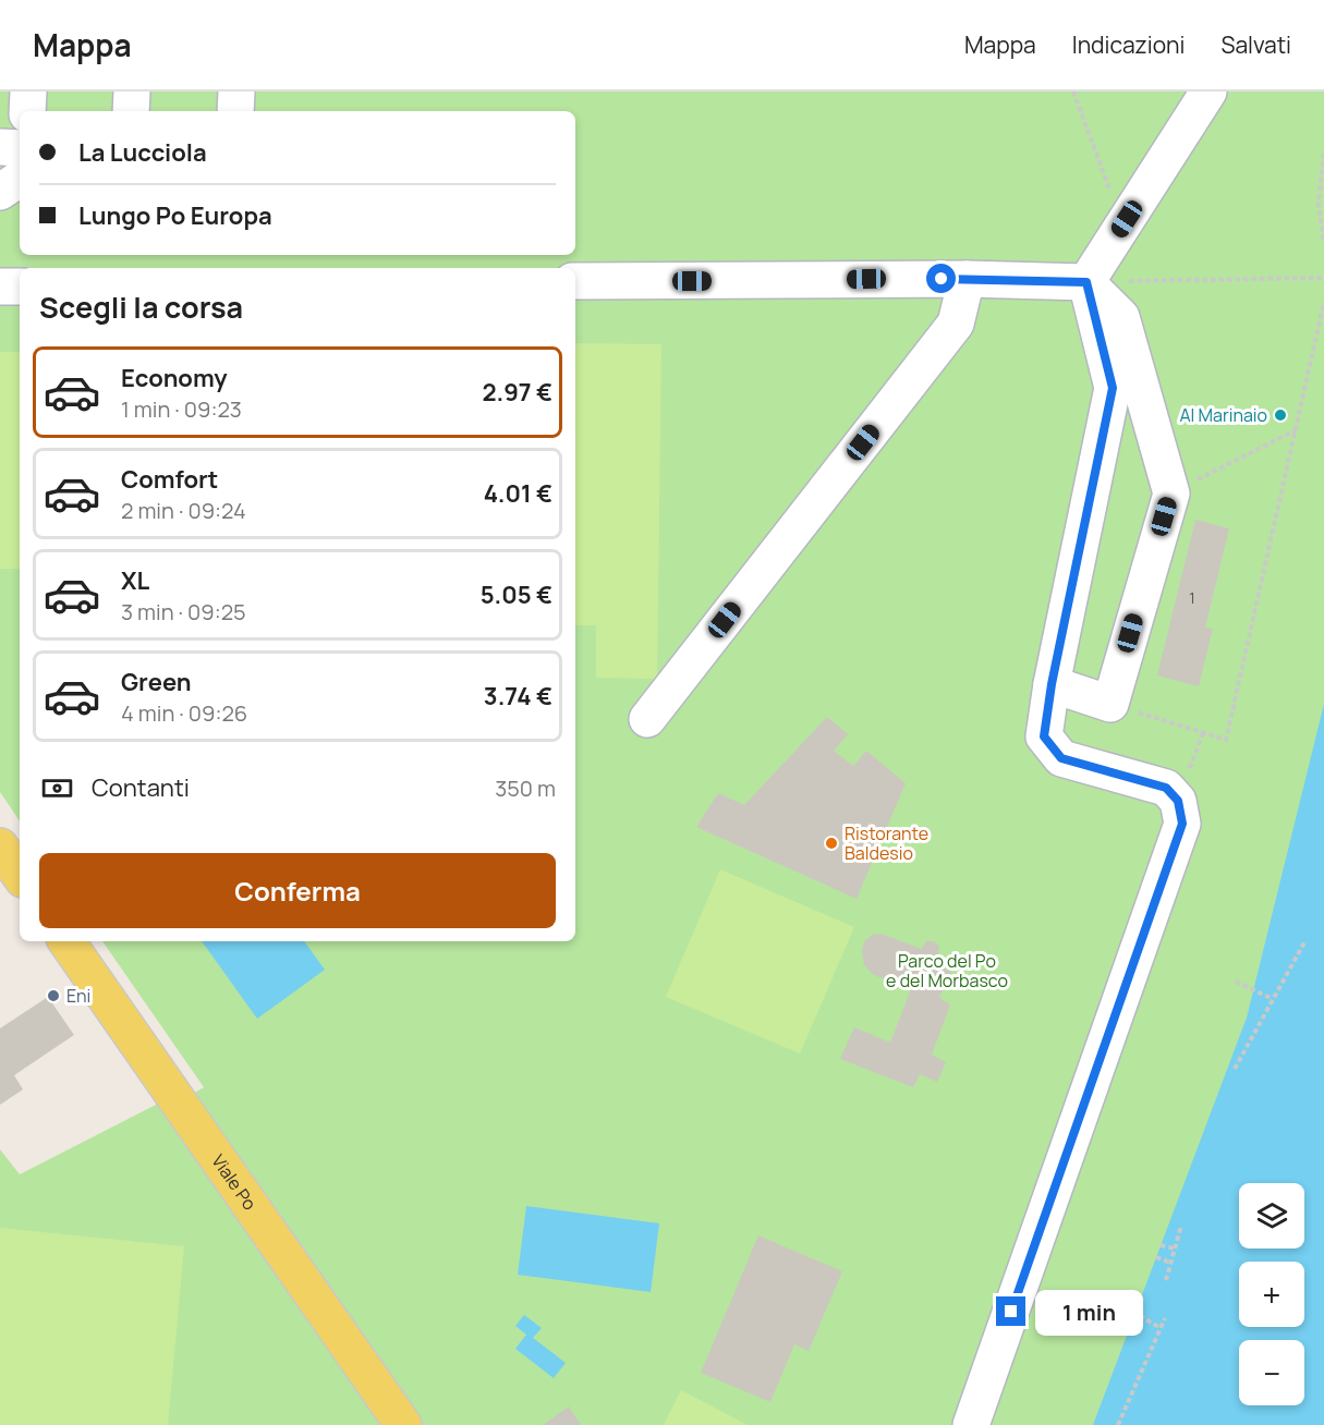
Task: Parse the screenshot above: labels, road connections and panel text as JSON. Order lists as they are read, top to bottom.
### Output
{
  "streets": {
    "main road": ["Viale Po"]
  },
  "parks": ["Parco del Po e del Morbasco"],
  "places": ["Al Marinaio", "Ristorante Baldesio", "Eni"],
  "house_numbers": ["1"],
  "page": {
    "header": "Mappa",
    "nav": ["Mappa", "Indicazioni", "Salvati"],
    "banner": ["La Lucciola", "Lungo Po Europa"],
    "heading": "Scegli la corsa",
    "list": [
      {
        "name": "Economy",
        "note": "1 min · 09:23",
        "value": "2.97 €"
      },
      {
        "name": "Comfort",
        "note": "2 min · 09:24",
        "value": "4.01 €"
      },
      {
        "name": "XL",
        "note": "3 min · 09:25",
        "value": "5.05 €"
      },
      {
        "name": "Green",
        "note": "4 min · 09:26",
        "value": "3.74 €"
      }
    ],
    "pay": ["Contanti", "350 m"],
    "buttons": "Conferma",
    "map_buttons": ["+", "−"],
    "bubble": "1 min"
  }
}
